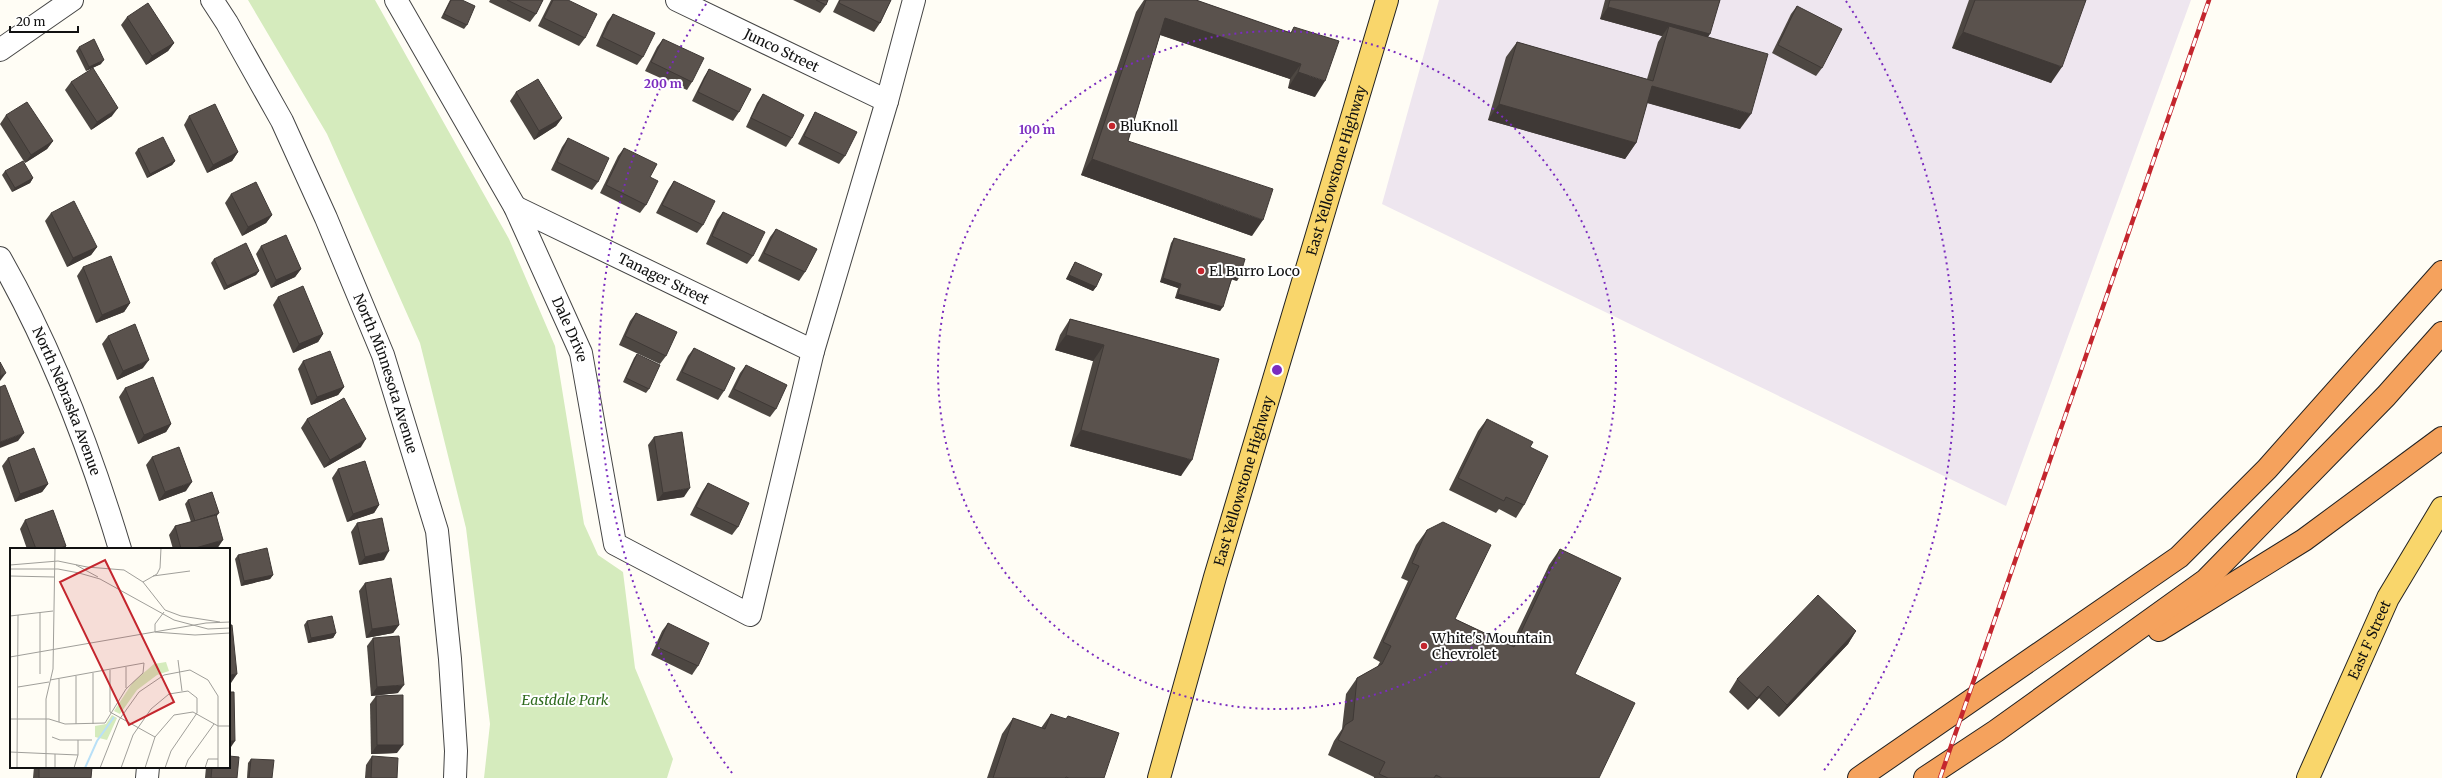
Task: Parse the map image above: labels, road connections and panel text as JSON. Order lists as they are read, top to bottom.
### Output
{
  "streets": {
    "main road": ["East Yellowstone Highway", "East F Street"],
    "street": [
      "Junco Street",
      "Tanager Street",
      "Dale Drive",
      "North Minnesota Avenue",
      "North Nebraska Avenue"
    ]
  },
  "crossings": [
    ["Tanager Street", "Dale Drive"]
  ],
  "parks": ["Eastdale Park"],
  "places": ["BluKnoll", "El Burro Loco", "White's Mountain Chevrolet"],
  "scale_bar": "20 m",
  "rings": ["200 m", "100 m"]
}
